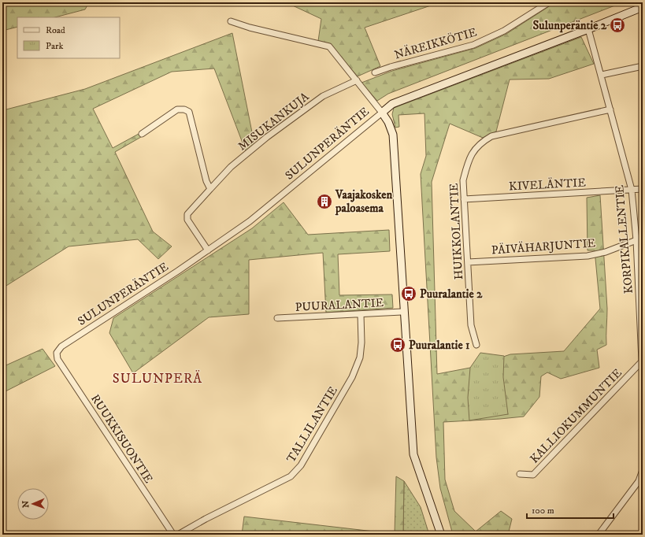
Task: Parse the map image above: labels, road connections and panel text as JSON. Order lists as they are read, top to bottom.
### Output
{
  "streets": {
    "street": [
      "NÄREIKKÖTIE",
      "MISUKANKUJA",
      "SULUNPERÄNTIE",
      "KIVELÄNTIE",
      "HUIKKOLANTIE",
      "KORPIKALLENTIE",
      "PÄIVÄHARJUNTIE",
      "PUURALANTIE",
      "KALLIOKUMMUNTIE",
      "TALLILANTIE",
      "RUUKKISUONTIE"
    ]
  },
  "crossings": [
    ["MISUKANKUJA", "SULUNPERÄNTIE"],
    ["SULUNPERÄNTIE", "KORPIKALLENTIE"],
    ["SULUNPERÄNTIE", "RUUKKISUONTIE"],
    ["KIVELÄNTIE", "HUIKKOLANTIE"],
    ["KIVELÄNTIE", "KORPIKALLENTIE"],
    ["HUIKKOLANTIE", "KORPIKALLENTIE"],
    ["HUIKKOLANTIE", "PÄIVÄHARJUNTIE"],
    ["KORPIKALLENTIE", "PÄIVÄHARJUNTIE"],
    ["KORPIKALLENTIE", "KALLIOKUMMUNTIE"],
    ["PUURALANTIE", "TALLILANTIE"]
  ],
  "districts": ["SULUNPERÄ"],
  "places": {
    "bus stop": ["Sulunperäntie 2", "Puuralantie 2", "Puuralantie 1"],
    "building": ["Vaajakosken paloasema"]
  },
  "legend": ["Road", "Park"],
  "scale_bar": "100 m",
  "north": "left"
}
